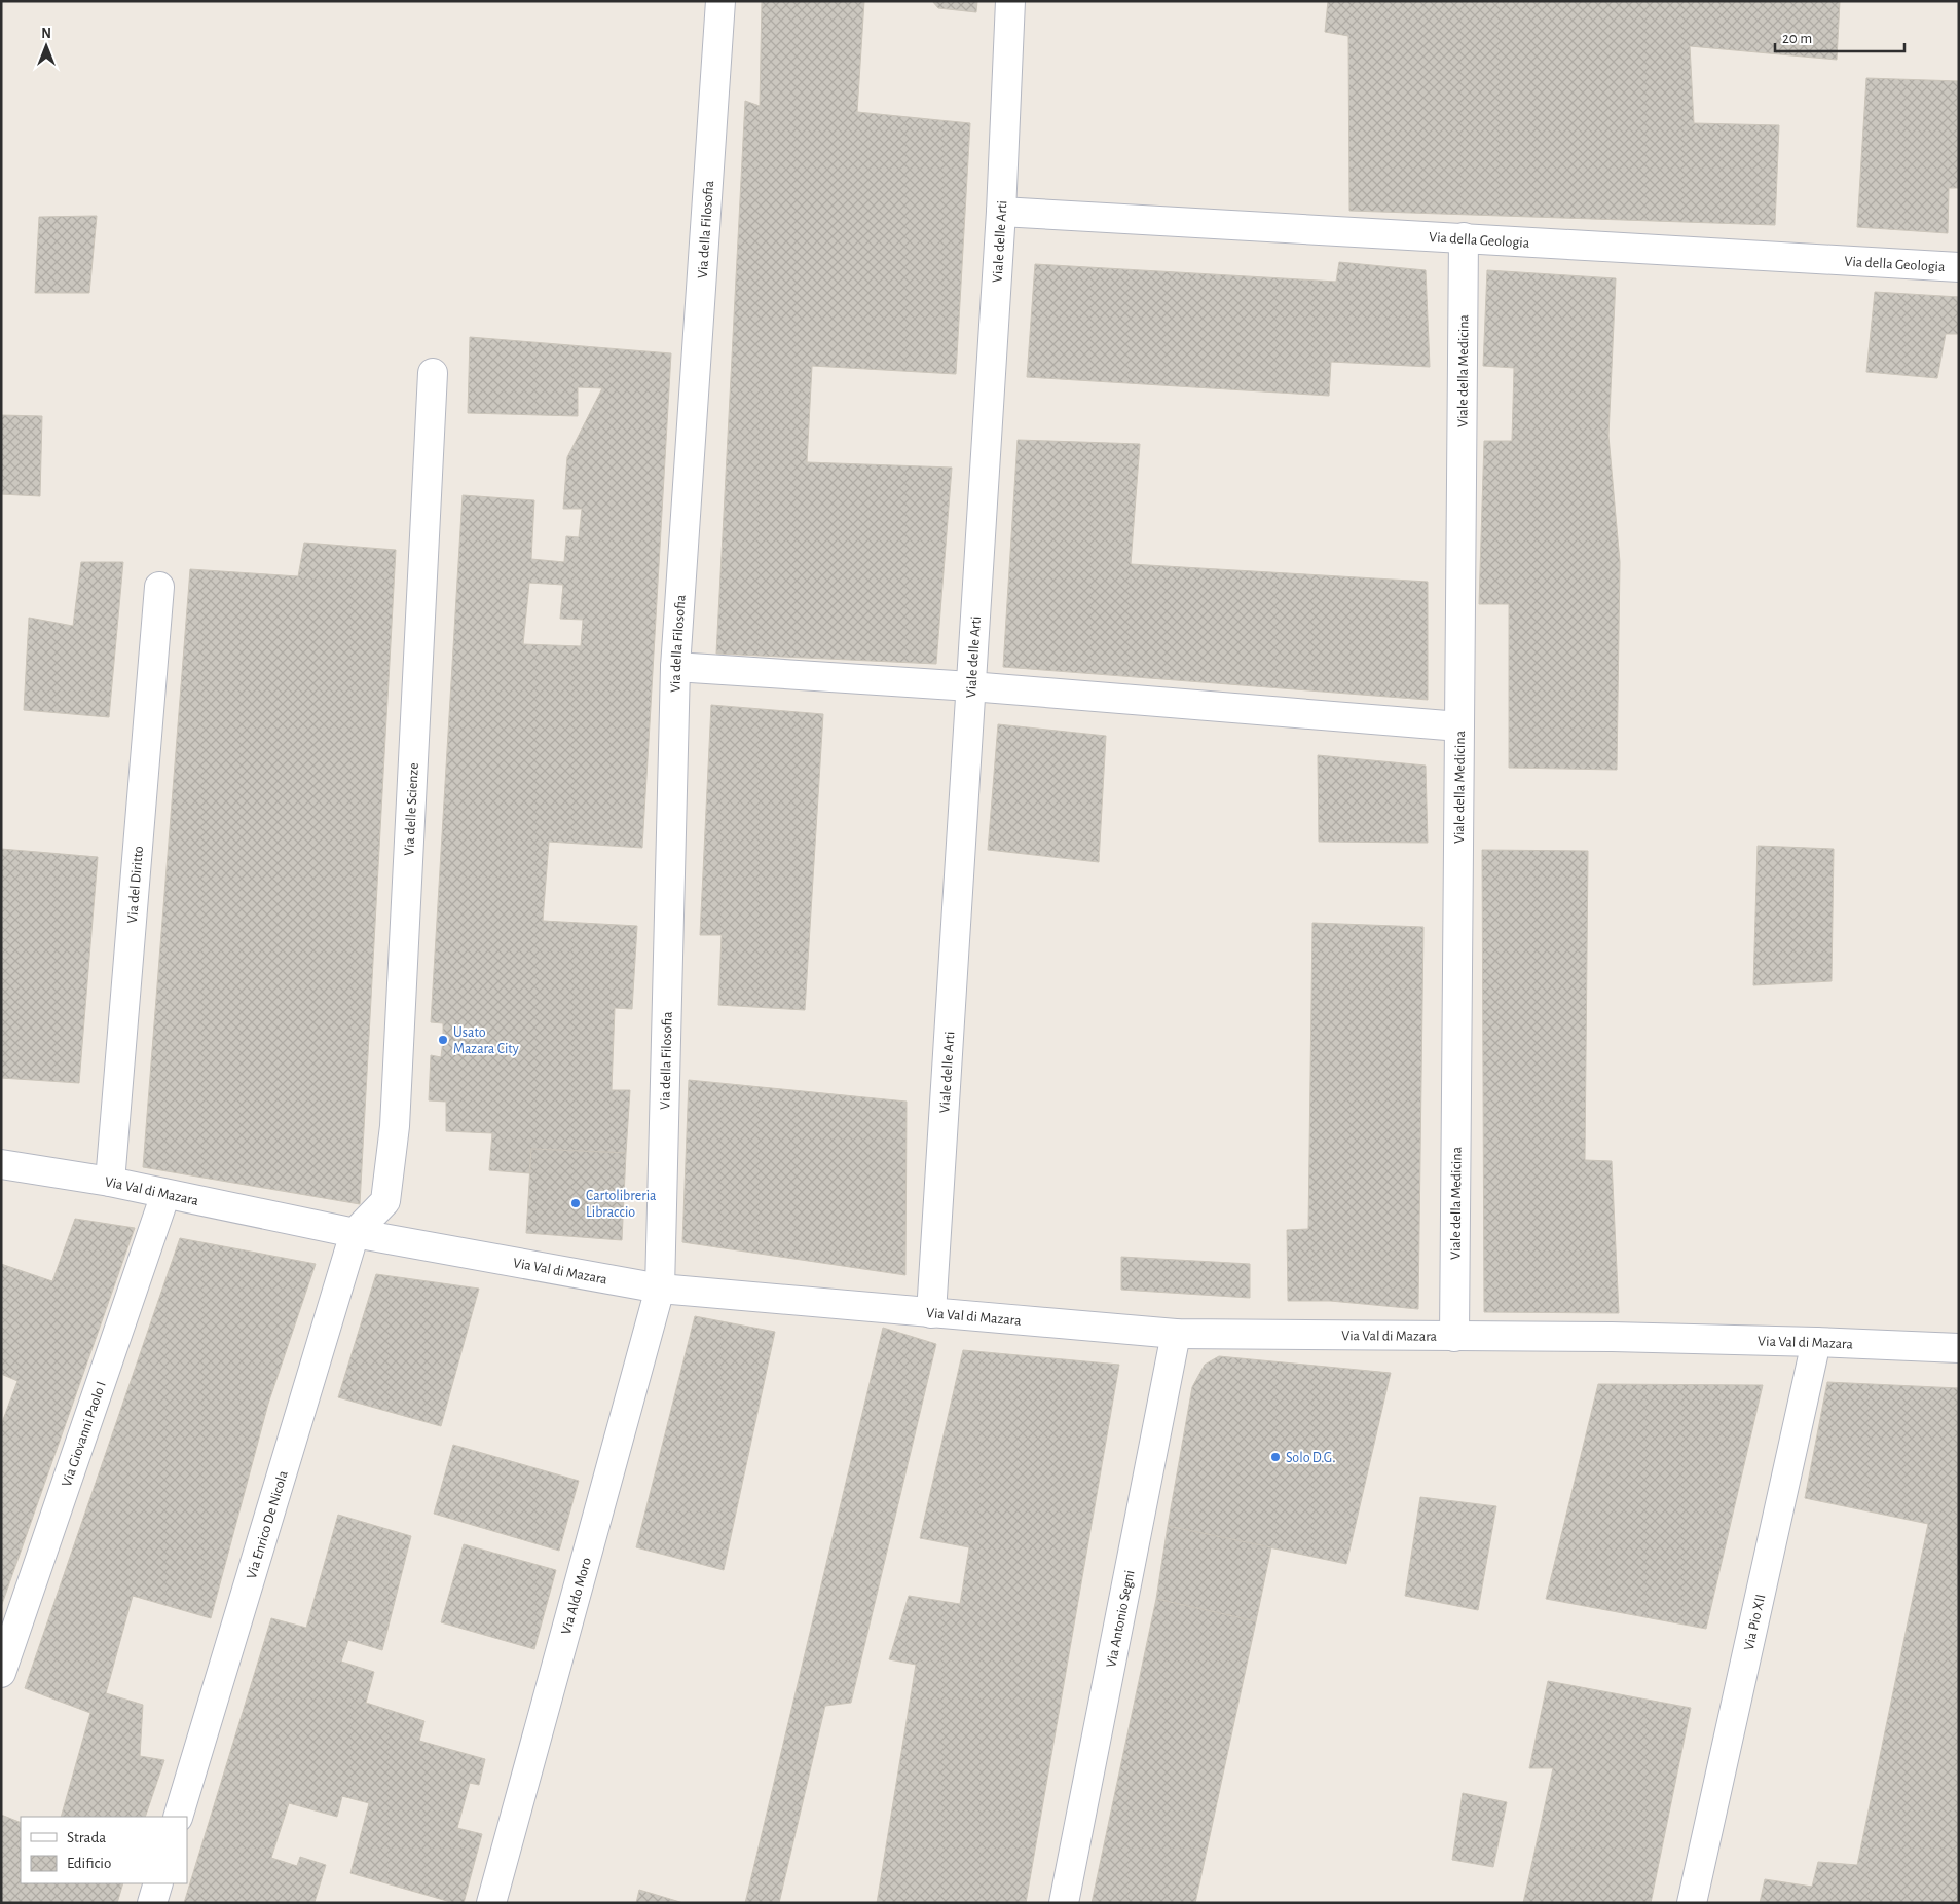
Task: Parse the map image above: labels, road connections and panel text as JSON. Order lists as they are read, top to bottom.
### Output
{
  "streets": {
    "street": [
      "Via della Filosofia",
      "Via della Geologia",
      "Viale delle Arti",
      "Viale della Medicina",
      "Via delle Scienze",
      "Via del Diritto",
      "Via Val di Mazara",
      "Via Giovanni Paolo I",
      "Via Enrico De Nicola",
      "Via Aldo Moro",
      "Via Antonio Segni",
      "Via Pio XII"
    ]
  },
  "crossings": [
    ["Via della Filosofia", "Via Val di Mazara"],
    ["Via della Filosofia", "Via Aldo Moro"],
    ["Via della Geologia", "Viale delle Arti"],
    ["Via della Geologia", "Viale della Medicina"],
    ["Viale delle Arti", "Via Val di Mazara"],
    ["Viale della Medicina", "Via Val di Mazara"],
    ["Via delle Scienze", "Via Val di Mazara"],
    ["Via delle Scienze", "Via Enrico De Nicola"],
    ["Via del Diritto", "Via Val di Mazara"],
    ["Via Val di Mazara", "Via Giovanni Paolo I"],
    ["Via Val di Mazara", "Via Enrico De Nicola"],
    ["Via Val di Mazara", "Via Aldo Moro"],
    ["Via Val di Mazara", "Via Antonio Segni"],
    ["Via Val di Mazara", "Via Pio XII"]
  ],
  "places": ["Usato Mazara City", "Cartolibreria Libraccio", "Solo D.G."],
  "legend": ["Strada", "Edificio"],
  "scale_bar": "20 m",
  "north": "top"
}
